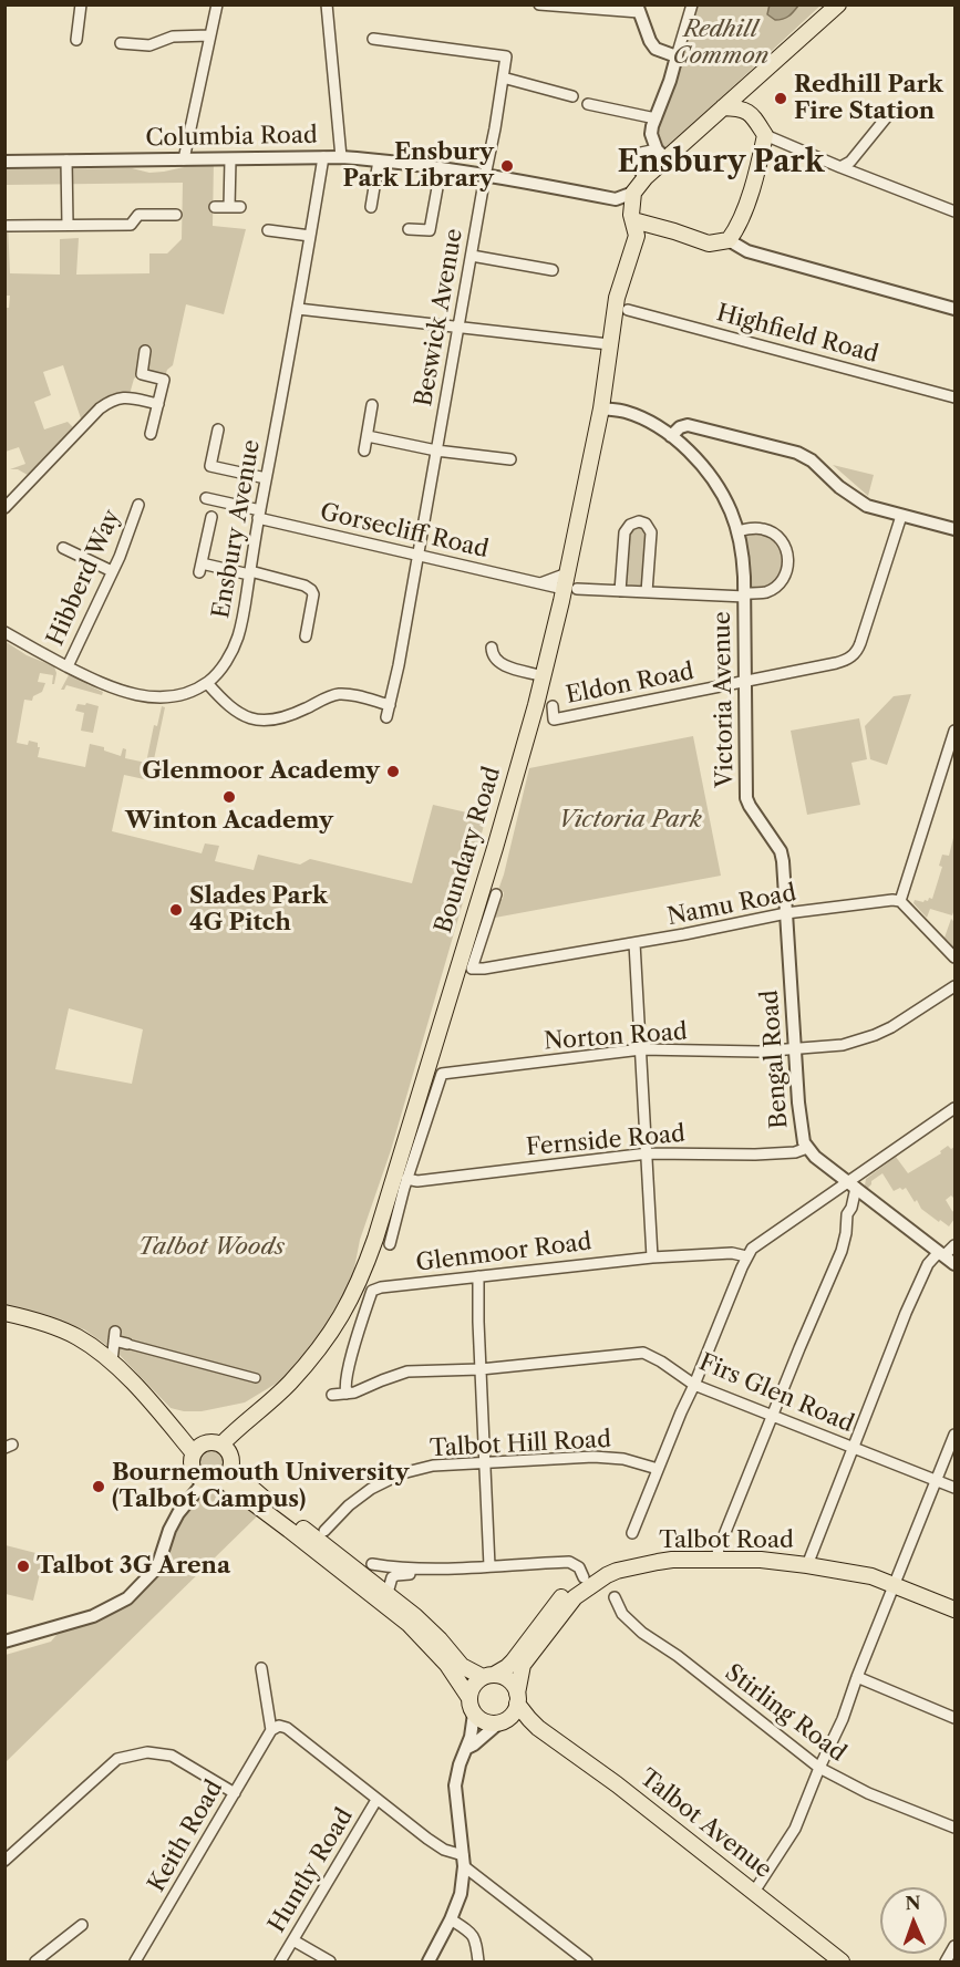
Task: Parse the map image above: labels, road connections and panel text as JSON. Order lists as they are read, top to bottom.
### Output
{
  "streets": {
    "main road": ["Boundary Road", "Talbot Road", "Talbot Avenue"],
    "street": [
      "Columbia Road",
      "Beswick Avenue",
      "Highfield Road",
      "Ensbury Avenue",
      "Gorsecliff Road",
      "Hibberd Way",
      "Eldon Road",
      "Victoria Avenue",
      "Namu Road",
      "Norton Road",
      "Bengal Road",
      "Fernside Road",
      "Glenmoor Road",
      "Firs Glen Road",
      "Talbot Hill Road",
      "Stirling Road",
      "Keith Road",
      "Huntly Road"
    ]
  },
  "crossings": [
    ["Columbia Road", "Beswick Avenue"],
    ["Columbia Road", "Ensbury Avenue"],
    ["Beswick Avenue", "Gorsecliff Road"],
    ["Ensbury Avenue", "Gorsecliff Road"],
    ["Ensbury Avenue", "Hibberd Way"],
    ["Gorsecliff Road", "Victoria Avenue"],
    ["Gorsecliff Road", "Boundary Road"],
    ["Eldon Road", "Victoria Avenue"],
    ["Victoria Avenue", "Boundary Road"],
    ["Victoria Avenue", "Namu Road"],
    ["Victoria Avenue", "Bengal Road"],
    ["Namu Road", "Bengal Road"],
    ["Norton Road", "Bengal Road"],
    ["Norton Road", "Fernside Road"],
    ["Bengal Road", "Fernside Road"],
    ["Glenmoor Road", "Firs Glen Road"],
    ["Talbot Road", "Talbot Avenue"]
  ],
  "districts": ["Ensbury Park"],
  "parks": ["Redhill Common", "Victoria Park", "Talbot Woods"],
  "places": [
    "Redhill Park Fire Station",
    "Ensbury Park Library",
    "Glenmoor Academy",
    "Winton Academy",
    "Slades Park 4G Pitch",
    "Bournemouth University (Talbot Campus)",
    "Talbot 3G Arena"
  ],
  "north": "top"
}
